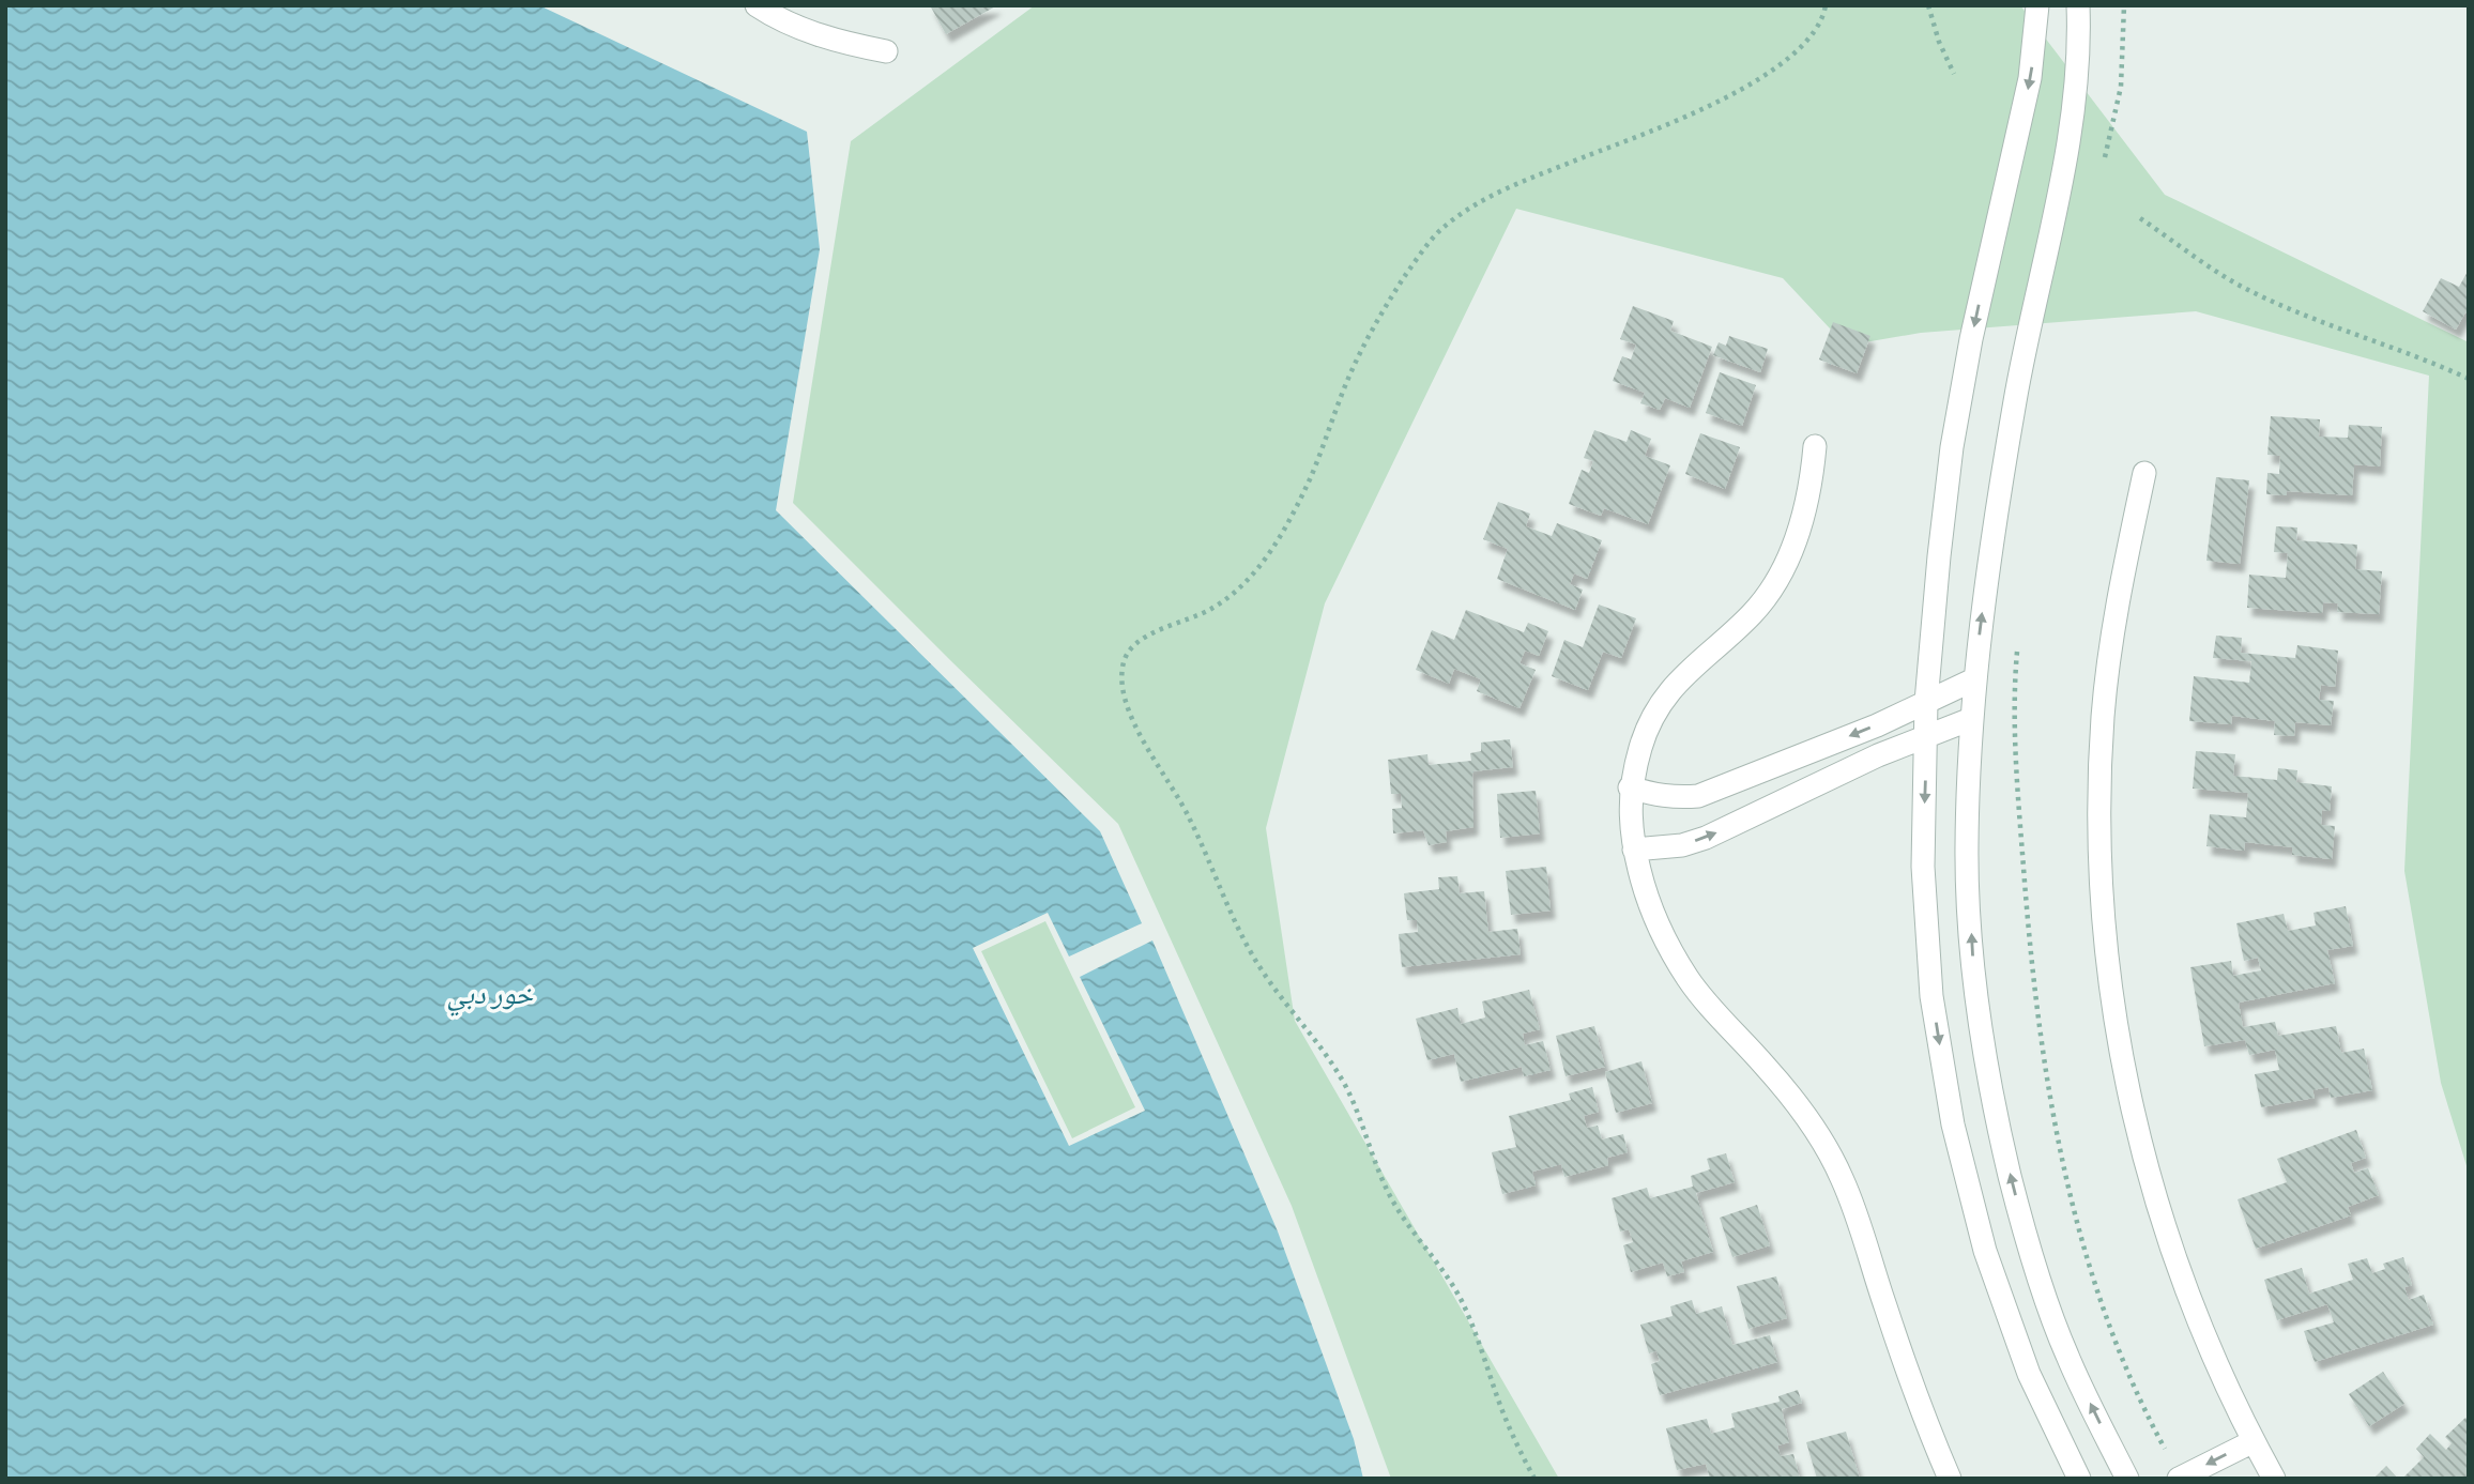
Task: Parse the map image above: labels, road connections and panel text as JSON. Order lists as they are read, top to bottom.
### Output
{
  "water": ["خور دبي"]
}
